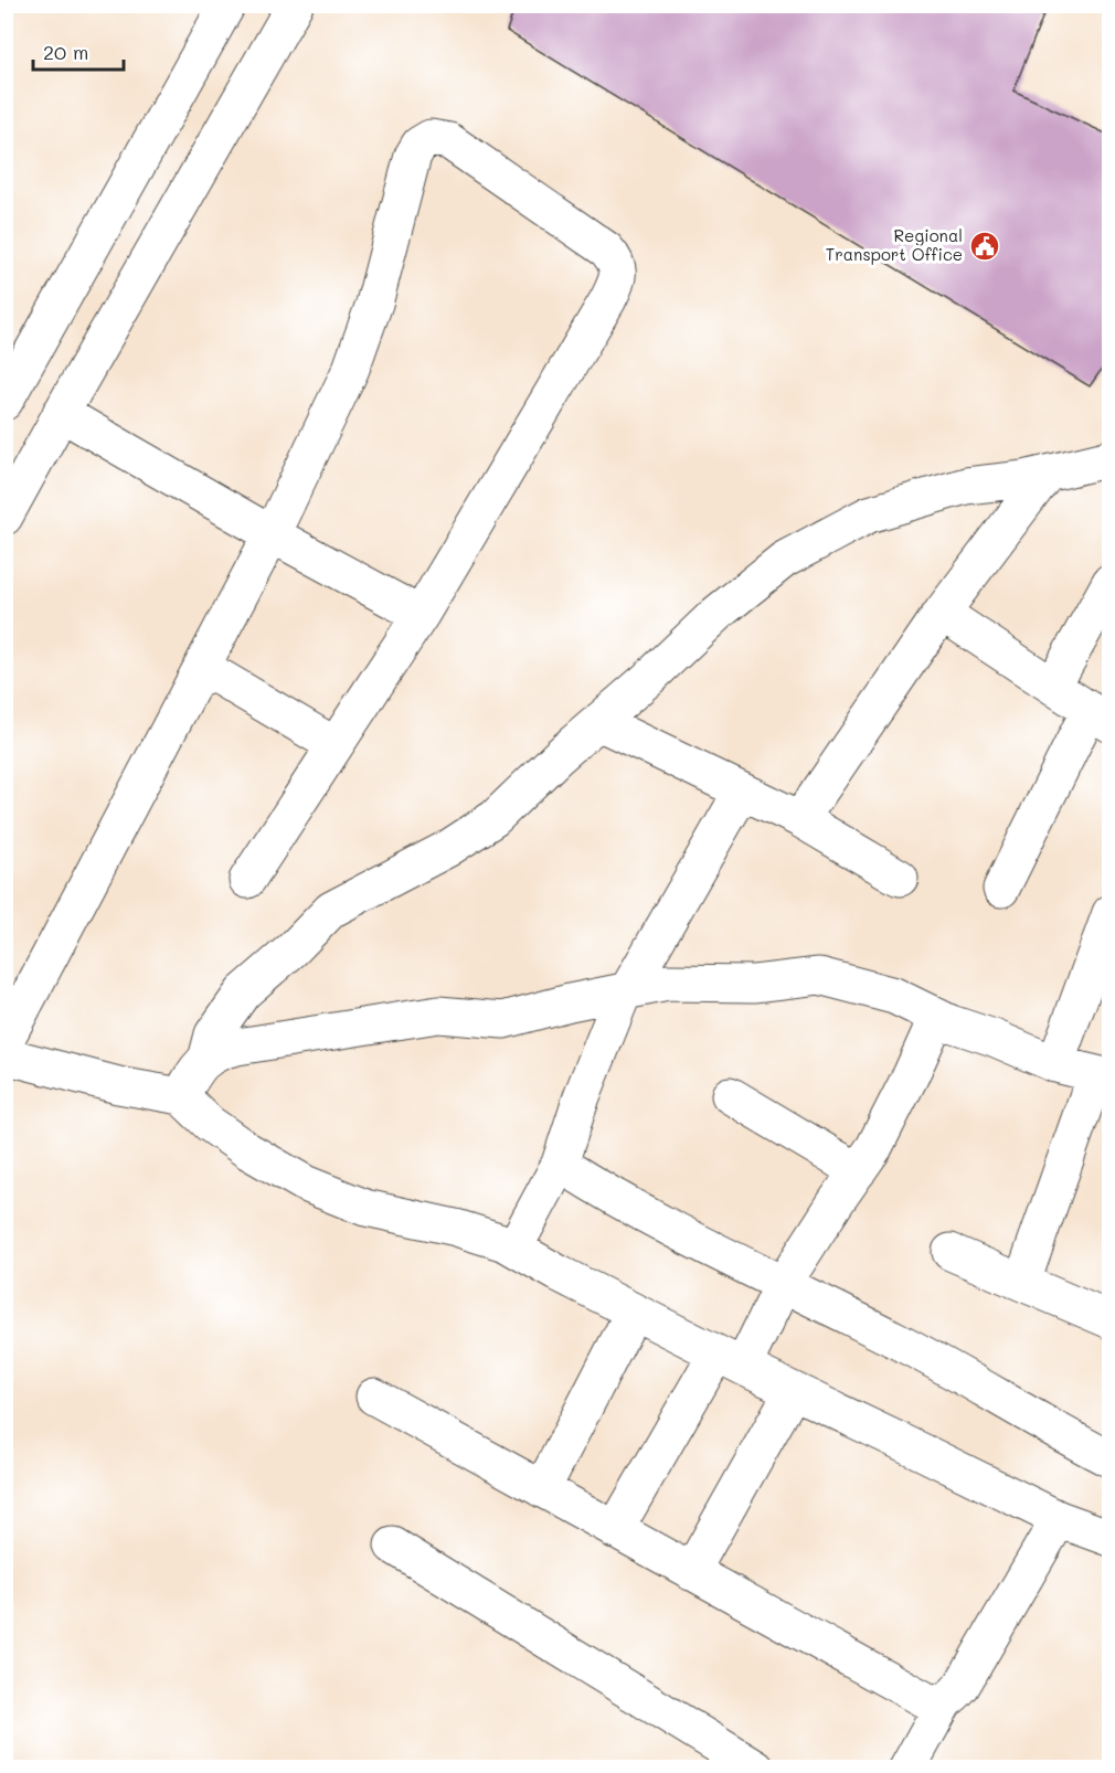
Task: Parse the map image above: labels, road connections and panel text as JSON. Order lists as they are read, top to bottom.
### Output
{
  "places": {
    "public building": ["Regional Transport Office"]
  },
  "scale_bar": "20 m"
}
